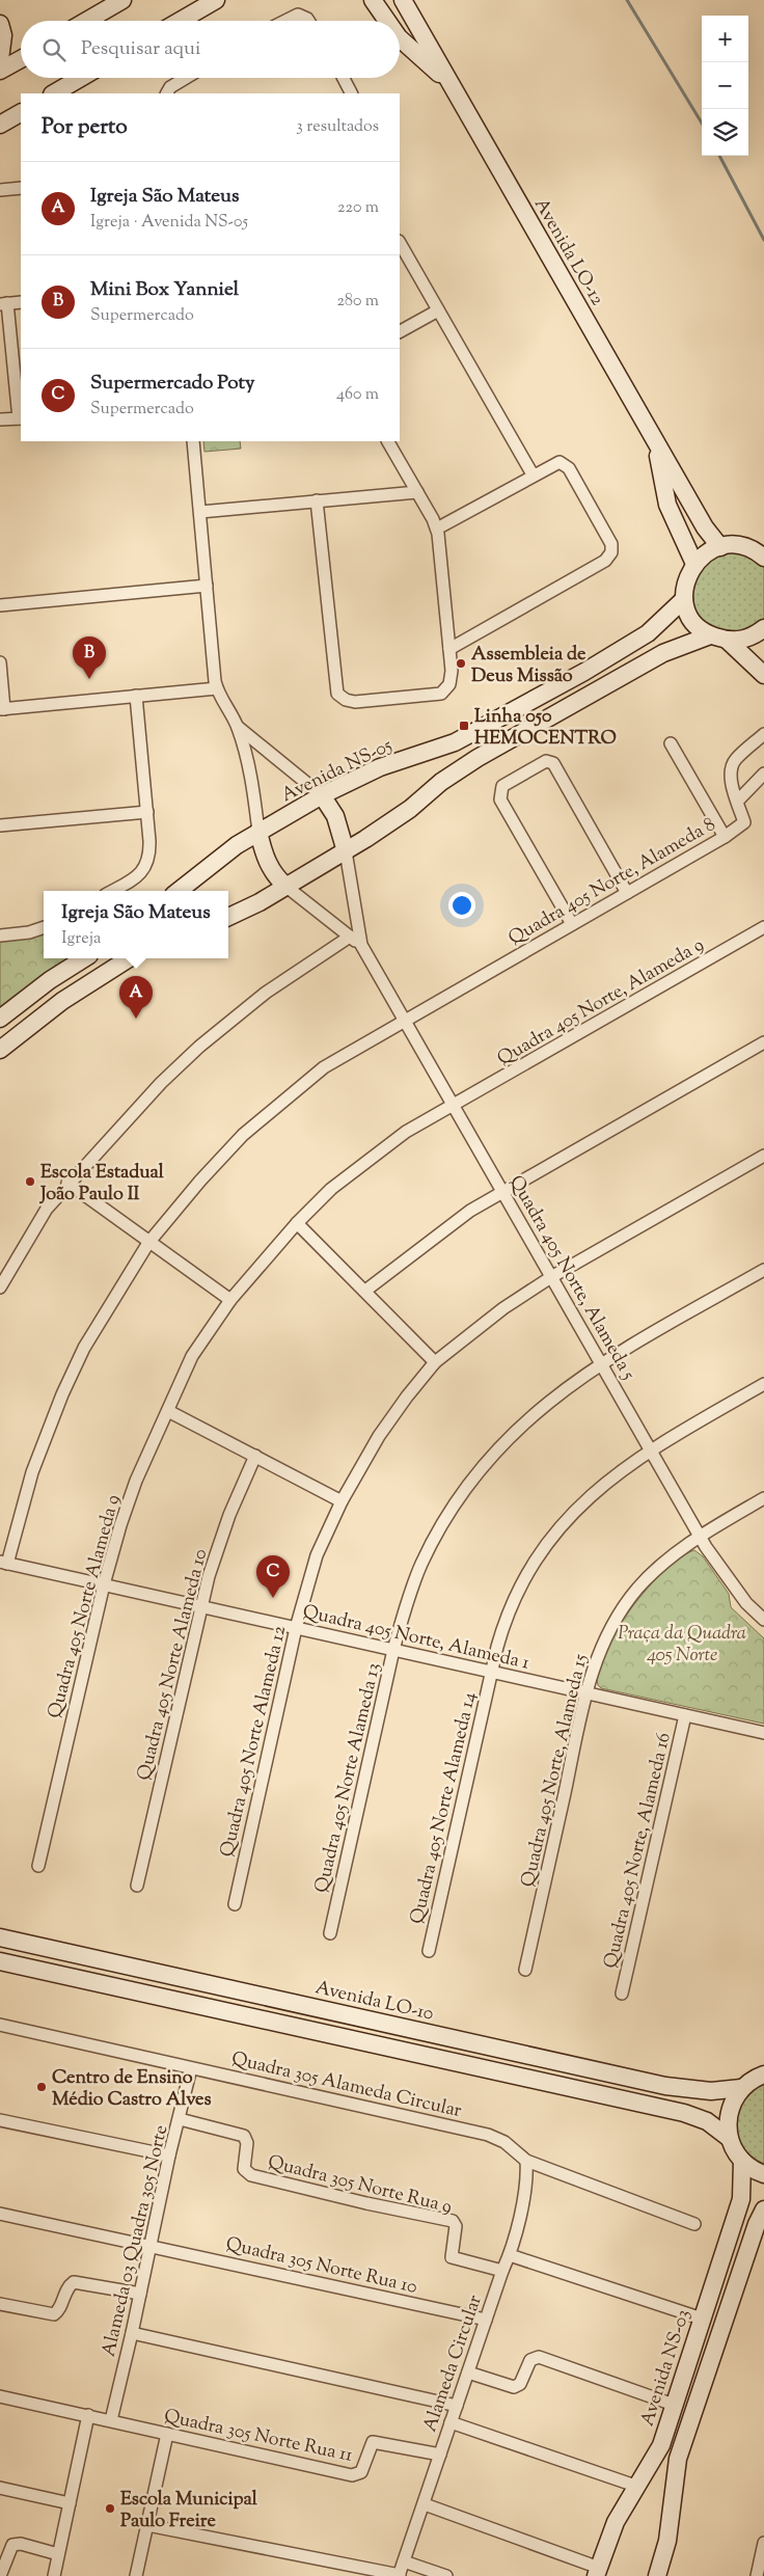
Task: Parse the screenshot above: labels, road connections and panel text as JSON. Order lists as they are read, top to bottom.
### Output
{
  "streets": {
    "street": [
      "Avenida LO-12",
      "Avenida NS-05",
      "Quadra 405 Norte, Alameda 8",
      "Quadra 405 Norte, Alameda 9",
      "Quadra 405 Norte, Alameda 5",
      "Quadra 405 Norte Alameda 9",
      "Quadra 405 Norte, Alameda 1",
      "Quadra 405 Norte Alameda 10",
      "Quadra 405 Norte Alameda 12",
      "Quadra 405 Norte, Alameda 15",
      "Quadra 405 Norte Alameda 13",
      "Quadra 405 Norte Alameda 14",
      "Quadra 405 Norte, Alameda 16",
      "Avenida LO-10",
      "Quadra 305 Alameda Circular",
      "Quadra 305 Norte Rua 9",
      "Alameda 03 Quadra 305 Norte",
      "Quadra 305 Norte Rua 10",
      "Alameda Circular",
      "Avenida NS-03",
      "Quadra 305 Norte Rua 11"
    ]
  },
  "crossings": [
    ["Quadra 405 Norte, Alameda 8", "Quadra 405 Norte, Alameda 5"],
    ["Quadra 405 Norte, Alameda 8", "Quadra 405 Norte, Alameda 1"],
    ["Quadra 405 Norte, Alameda 9", "Quadra 405 Norte, Alameda 5"],
    ["Quadra 405 Norte, Alameda 9", "Quadra 405 Norte Alameda 9"],
    ["Quadra 405 Norte, Alameda 5", "Quadra 405 Norte Alameda 9"],
    ["Quadra 405 Norte, Alameda 5", "Quadra 405 Norte Alameda 12"],
    ["Quadra 405 Norte, Alameda 5", "Quadra 405 Norte, Alameda 15"],
    ["Quadra 405 Norte, Alameda 5", "Quadra 405 Norte Alameda 13"],
    ["Quadra 405 Norte, Alameda 5", "Quadra 405 Norte Alameda 14"],
    ["Quadra 405 Norte Alameda 9", "Quadra 405 Norte, Alameda 1"],
    ["Quadra 405 Norte, Alameda 1", "Quadra 405 Norte Alameda 10"],
    ["Quadra 405 Norte, Alameda 1", "Quadra 405 Norte Alameda 12"],
    ["Quadra 405 Norte, Alameda 1", "Quadra 405 Norte, Alameda 15"],
    ["Quadra 405 Norte, Alameda 1", "Quadra 405 Norte Alameda 13"],
    ["Quadra 405 Norte, Alameda 1", "Quadra 405 Norte Alameda 14"],
    ["Quadra 405 Norte, Alameda 1", "Quadra 405 Norte, Alameda 16"],
    ["Quadra 305 Alameda Circular", "Alameda 03 Quadra 305 Norte"],
    ["Quadra 305 Alameda Circular", "Alameda Circular"],
    ["Quadra 305 Norte Rua 9", "Alameda 03 Quadra 305 Norte"],
    ["Quadra 305 Norte Rua 9", "Alameda Circular"],
    ["Alameda 03 Quadra 305 Norte", "Quadra 305 Norte Rua 10"],
    ["Alameda 03 Quadra 305 Norte", "Quadra 305 Norte Rua 11"],
    ["Quadra 305 Norte Rua 10", "Alameda Circular"],
    ["Alameda Circular", "Quadra 305 Norte Rua 11"]
  ],
  "parks": ["Praça da Quadra 405 Norte"],
  "places": {
    "other": [
      "Assembleia de Deus Missão",
      "Escola Estadual João Paulo II",
      "Centro de Ensino Médio Castro Alves",
      "Escola Municipal Paulo Freire"
    ],
    "transit": ["Linha 050 HEMOCENTRO"]
  },
  "page": {
    "map_buttons": ["+", "−"],
    "search": "Pesquisar aqui",
    "heading": ["Por perto", "3 resultados"],
    "list": [
      {
        "mark": "A",
        "name": "Igreja São Mateus",
        "note": "Igreja · Avenida NS-05",
        "value": "220 m"
      },
      {
        "mark": "B",
        "name": "Mini Box Yanniel",
        "note": "Supermercado",
        "value": "280 m"
      },
      {
        "mark": "C",
        "name": "Supermercado Poty",
        "note": "Supermercado",
        "value": "460 m"
      }
    ],
    "pins": ["B", "A", "C"],
    "popup": ["Igreja São Mateus", "Igreja"]
  }
}
